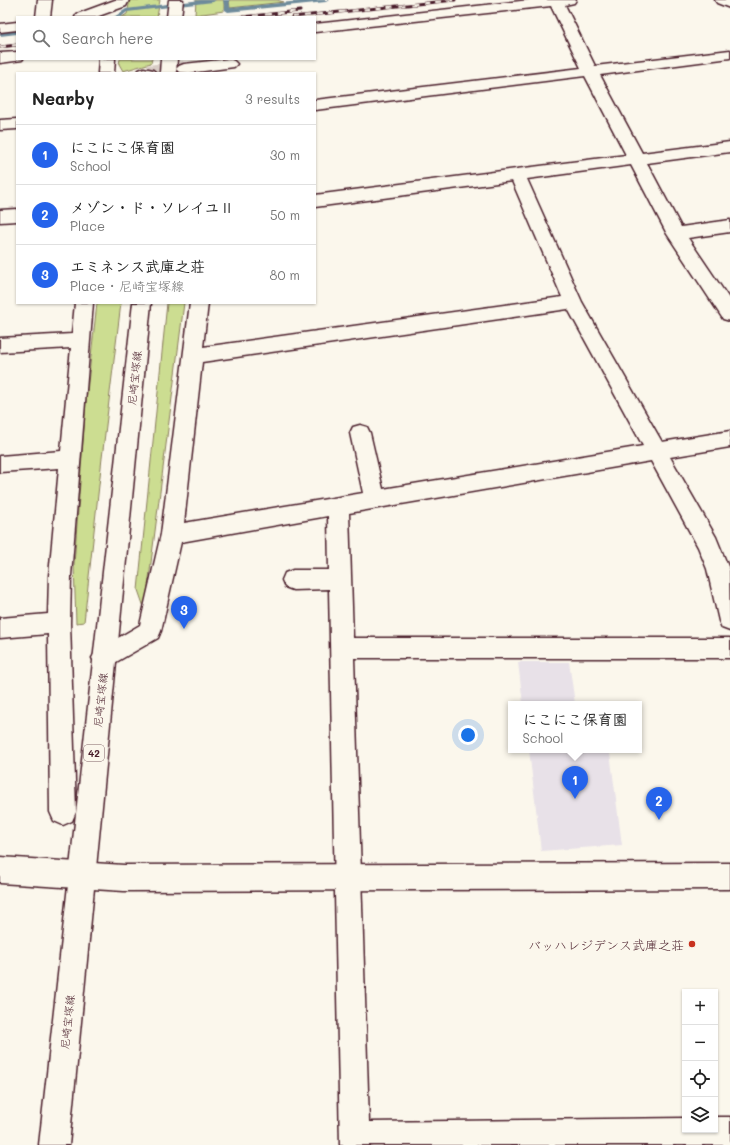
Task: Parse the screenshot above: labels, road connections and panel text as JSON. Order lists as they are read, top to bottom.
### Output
{
  "streets": {
    "street": ["尼崎宝塚線", "42"]
  },
  "places": ["バッハレジデンス武庫之荘"],
  "page": {
    "search": "Search here",
    "heading": ["Nearby", "3 results"],
    "list": [
      {
        "mark": "1",
        "name": "にこにこ保育園",
        "note": "School",
        "value": "30 m"
      },
      {
        "mark": "2",
        "name": "メゾン・ド・ソレイユⅡ",
        "note": "Place",
        "value": "50 m"
      },
      {
        "mark": "3",
        "name": "エミネンス武庫之荘",
        "note": "Place · 尼崎宝塚線",
        "value": "80 m"
      }
    ],
    "pins": ["3", "1", "2"],
    "popup": ["にこにこ保育園", "School"],
    "map_buttons": ["+", "−"]
  }
}
